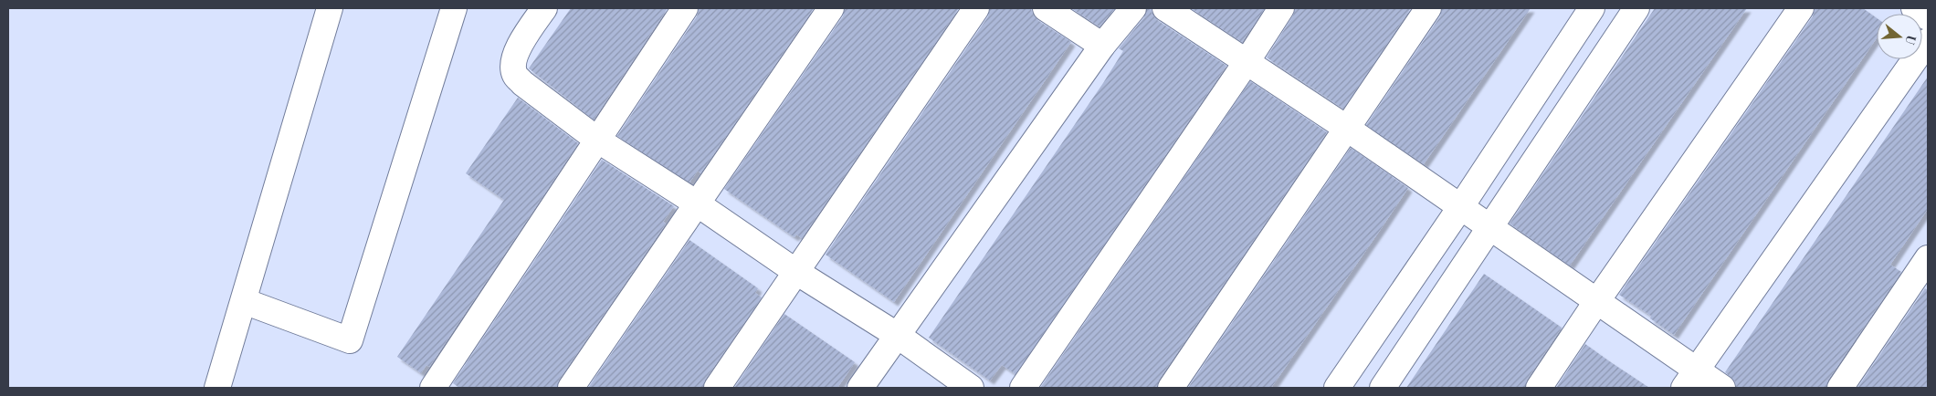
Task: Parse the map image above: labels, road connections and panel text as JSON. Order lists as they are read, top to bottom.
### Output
{
  "north": "right"
}
